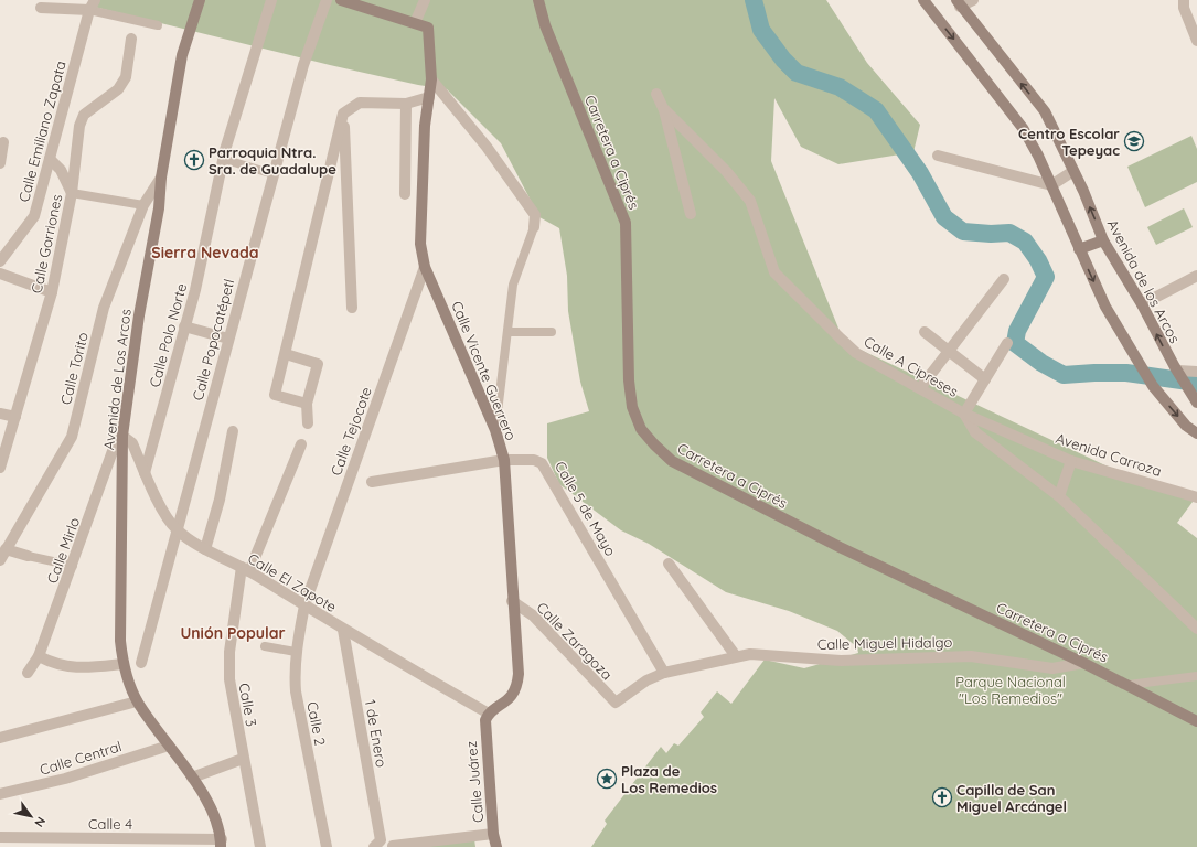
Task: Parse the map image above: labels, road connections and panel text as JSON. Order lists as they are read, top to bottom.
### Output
{
  "streets": {
    "main road": [
      "Carretera a Ciprés",
      "Avenida de los Arcos",
      "Calle Vicente Guerrero",
      "Avenida de Los Arcos",
      "Calle Juárez"
    ],
    "street": [
      "Calle Emiliano Zapata",
      "Calle Gorriones",
      "Calle Polo Norte",
      "Calle Popocatépetl",
      "Calle A Cipreses",
      "Calle Torito",
      "Calle Tejocote",
      "Avenida Carroza",
      "Calle 5 de Mayo",
      "Calle Mirlo",
      "Calle El Zapote",
      "Calle Zaragoza",
      "Calle Miguel Hidalgo",
      "Calle 3",
      "Calle 2",
      "1 de Enero",
      "Calle Central",
      "Calle 4"
    ]
  },
  "crossings": [
    ["Carretera a Ciprés", "Calle Miguel Hidalgo"],
    ["Calle Polo Norte", "Calle El Zapote"],
    ["Calle Popocatépetl", "Calle El Zapote"],
    ["Calle A Cipreses", "Avenida Carroza"],
    ["Calle Torito", "Avenida de Los Arcos"],
    ["Calle Vicente Guerrero", "Calle Tejocote"],
    ["Calle Vicente Guerrero", "Calle 5 de Mayo"],
    ["Calle Vicente Guerrero", "Calle El Zapote"],
    ["Calle Vicente Guerrero", "Calle Zaragoza"],
    ["Calle Vicente Guerrero", "Calle Juárez"],
    ["Avenida de Los Arcos", "Calle Mirlo"],
    ["Avenida de Los Arcos", "Calle El Zapote"],
    ["Avenida de Los Arcos", "Calle Central"],
    ["Avenida de Los Arcos", "Calle 4"],
    ["Calle Tejocote", "Calle El Zapote"],
    ["Calle Tejocote", "Calle 2"],
    ["Calle 5 de Mayo", "Calle Miguel Hidalgo"],
    ["Calle Mirlo", "Calle El Zapote"],
    ["Calle El Zapote", "Calle 3"],
    ["Calle El Zapote", "Calle 2"],
    ["Calle El Zapote", "1 de Enero"],
    ["Calle El Zapote", "Calle Juárez"],
    ["Calle Zaragoza", "Calle Miguel Hidalgo"]
  ],
  "districts": ["Sierra Nevada", "Unión Popular"],
  "parks": ["Parque Nacional \"Los Remedios\""],
  "places": {
    "school or university": ["Centro Escolar Tepeyac"],
    "church": ["Parroquia Ntra. Sra. de Guadalupe", "Capilla de San Miguel Arcángel"],
    "place": ["Plaza de Los Remedios"]
  },
  "north": "bottom right"
}
